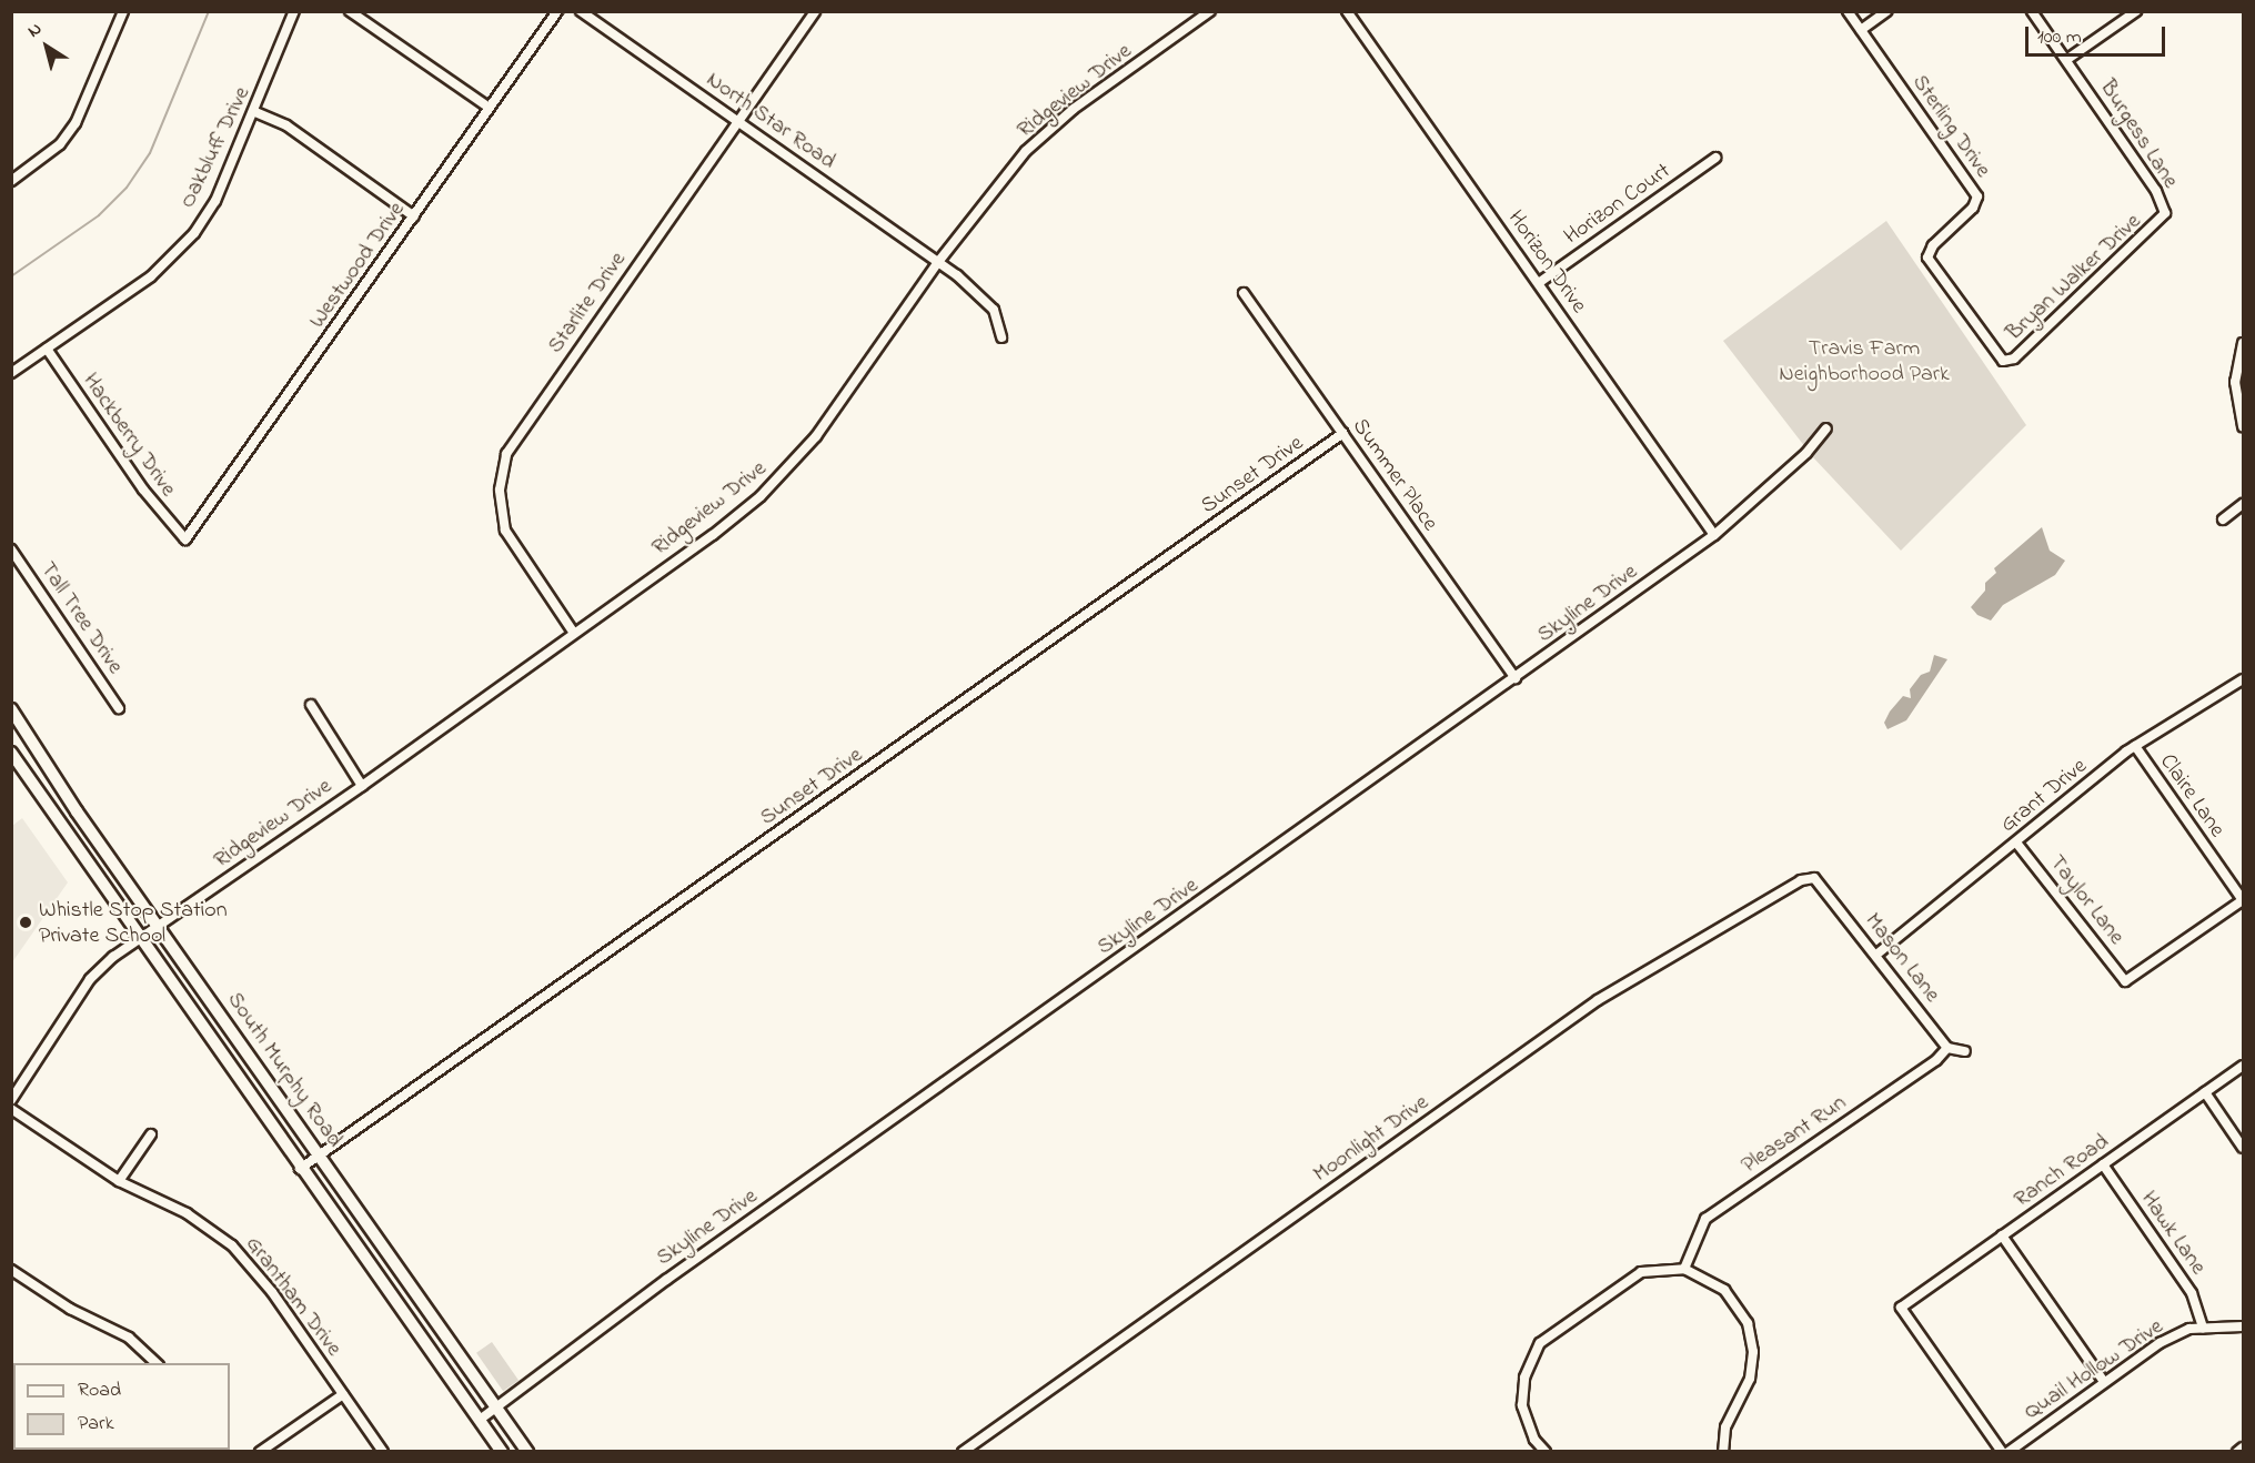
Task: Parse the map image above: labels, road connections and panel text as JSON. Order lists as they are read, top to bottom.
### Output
{
  "streets": {
    "main road": ["South Murphy Road"],
    "street": [
      "Ridgeview Drive",
      "North Star Road",
      "Sterling Drive",
      "Burgess Lane",
      "Oakbluff Drive",
      "Horizon Court",
      "Horizon Drive",
      "Westwood Drive",
      "Bryan Walker Drive",
      "Starlite Drive",
      "Hackberry Drive",
      "Sunset Drive",
      "Summer Place",
      "Skyline Drive",
      "Tall Tree Drive",
      "Grant Drive",
      "Claire Lane",
      "Taylor Lane",
      "Mason Lane",
      "Pleasant Run",
      "Moonlight Drive",
      "Ranch Road",
      "Hawk Lane",
      "Grantham Drive",
      "Quail Hollow Drive"
    ]
  },
  "crossings": [
    ["Ridgeview Drive", "North Star Road"],
    ["Ridgeview Drive", "Starlite Drive"],
    ["Ridgeview Drive", "South Murphy Road"],
    ["North Star Road", "Starlite Drive"],
    ["Sterling Drive", "Bryan Walker Drive"],
    ["Burgess Lane", "Bryan Walker Drive"],
    ["Oakbluff Drive", "Hackberry Drive"],
    ["Horizon Court", "Horizon Drive"],
    ["Horizon Drive", "Skyline Drive"],
    ["Westwood Drive", "Hackberry Drive"],
    ["Sunset Drive", "Summer Place"],
    ["Sunset Drive", "South Murphy Road"],
    ["Summer Place", "Skyline Drive"],
    ["Skyline Drive", "South Murphy Road"],
    ["Grant Drive", "Claire Lane"],
    ["Grant Drive", "Taylor Lane"],
    ["Grant Drive", "Mason Lane"],
    ["Claire Lane", "Taylor Lane"],
    ["Mason Lane", "Pleasant Run"],
    ["Mason Lane", "Moonlight Drive"],
    ["Ranch Road", "Hawk Lane"],
    ["Hawk Lane", "Quail Hollow Drive"]
  ],
  "parks": ["Travis Farm Neighborhood Park"],
  "places": ["Whistle Stop Station Private School"],
  "legend": ["Road", "Park"],
  "scale_bar": "100 m",
  "north": "top left"
}
